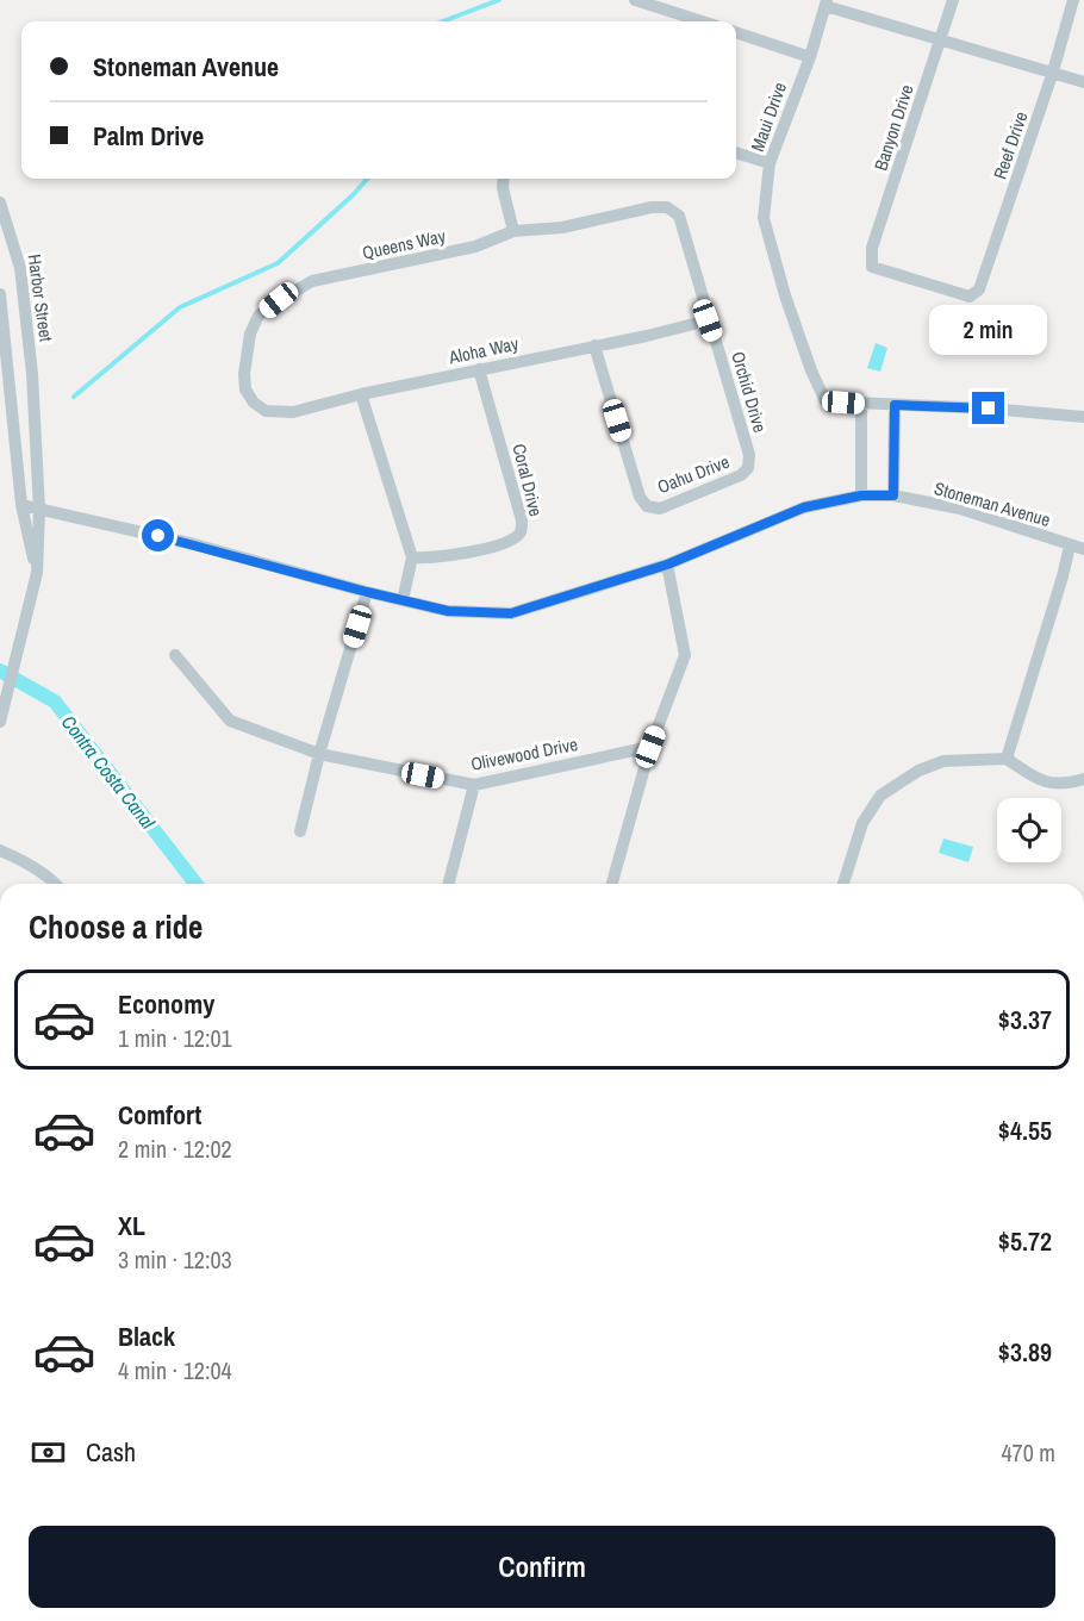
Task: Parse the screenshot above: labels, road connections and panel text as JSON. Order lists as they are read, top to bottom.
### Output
{
  "streets": {
    "street": [
      "Maui Drive",
      "Banyon Drive",
      "Reef Drive",
      "Queens Way",
      "Harbor Street",
      "Aloha Way",
      "Orchid Drive",
      "Oahu Drive",
      "Coral Drive",
      "Stoneman Avenue",
      "Olivewood Drive"
    ]
  },
  "crossings": [
    ["Banyon Drive", "Reef Drive"],
    ["Queens Way", "Aloha Way"],
    ["Queens Way", "Orchid Drive"],
    ["Harbor Street", "Stoneman Avenue"],
    ["Aloha Way", "Orchid Drive"],
    ["Aloha Way", "Oahu Drive"],
    ["Aloha Way", "Coral Drive"],
    ["Orchid Drive", "Oahu Drive"]
  ],
  "water": ["Contra Costa Canal"],
  "page": {
    "banner": ["Stoneman Avenue", "Palm Drive"],
    "bubble": "2 min",
    "heading": "Choose a ride",
    "list": [
      {
        "name": "Economy",
        "note": "1 min · 12:01",
        "value": "$3.37"
      },
      {
        "name": "Comfort",
        "note": "2 min · 12:02",
        "value": "$4.55"
      },
      {
        "name": "XL",
        "note": "3 min · 12:03",
        "value": "$5.72"
      },
      {
        "name": "Black",
        "note": "4 min · 12:04",
        "value": "$3.89"
      }
    ],
    "pay": ["Cash", "470 m"],
    "buttons": "Confirm"
  }
}
